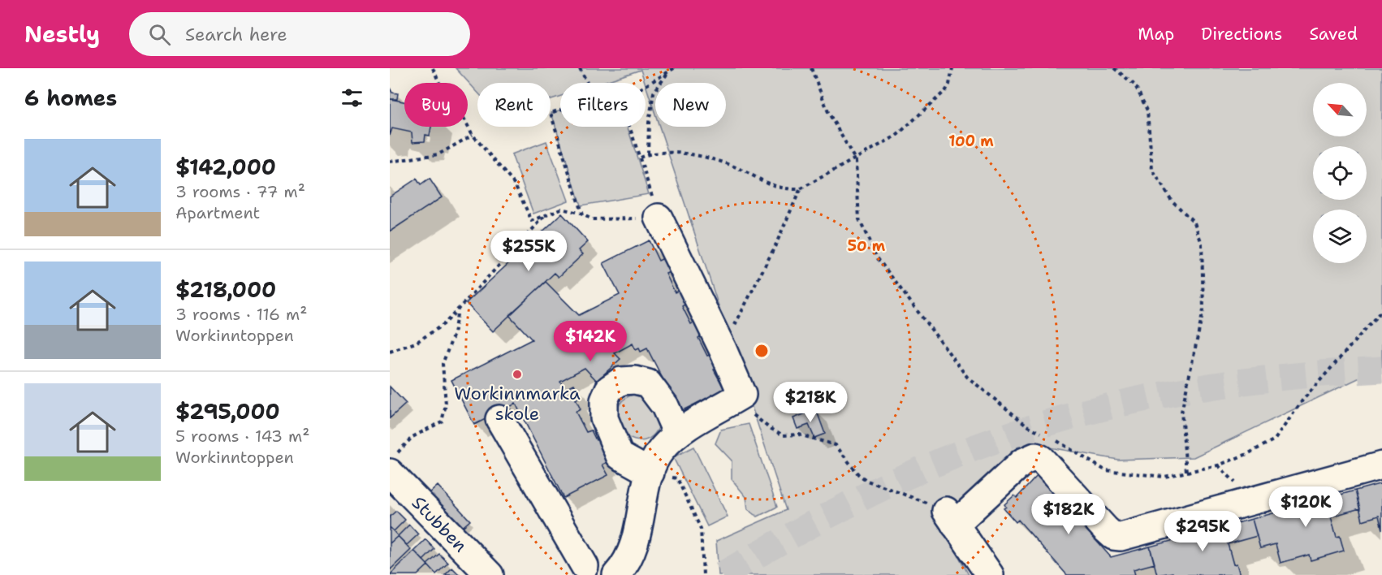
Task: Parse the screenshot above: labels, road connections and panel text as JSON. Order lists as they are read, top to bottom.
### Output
{
  "streets": {
    "street": ["Stubben"]
  },
  "places": ["Workinnmarka skole"],
  "north": "top left",
  "page": {
    "header": "Nestly",
    "search": "Search here",
    "nav": ["Map", "Directions", "Saved"],
    "heading": "6 homes",
    "chip": [
      "Buy",
      "Rent",
      "Filters",
      "New"
    ],
    "list": [
      {
        "name": "$142,000",
        "note": "3 rooms · 77 m² · Apartment"
      },
      {
        "name": "$218,000",
        "note": "3 rooms · 116 m² · Workinntoppen"
      },
      {
        "name": "$295,000",
        "note": "5 rooms · 143 m² · Workinntoppen"
      }
    ],
    "price": [
      "$255K",
      "$142K",
      "$218K",
      "$120K",
      "$182K",
      "$295K"
    ]
  },
  "rings": ["100 m", "50 m"]
}
